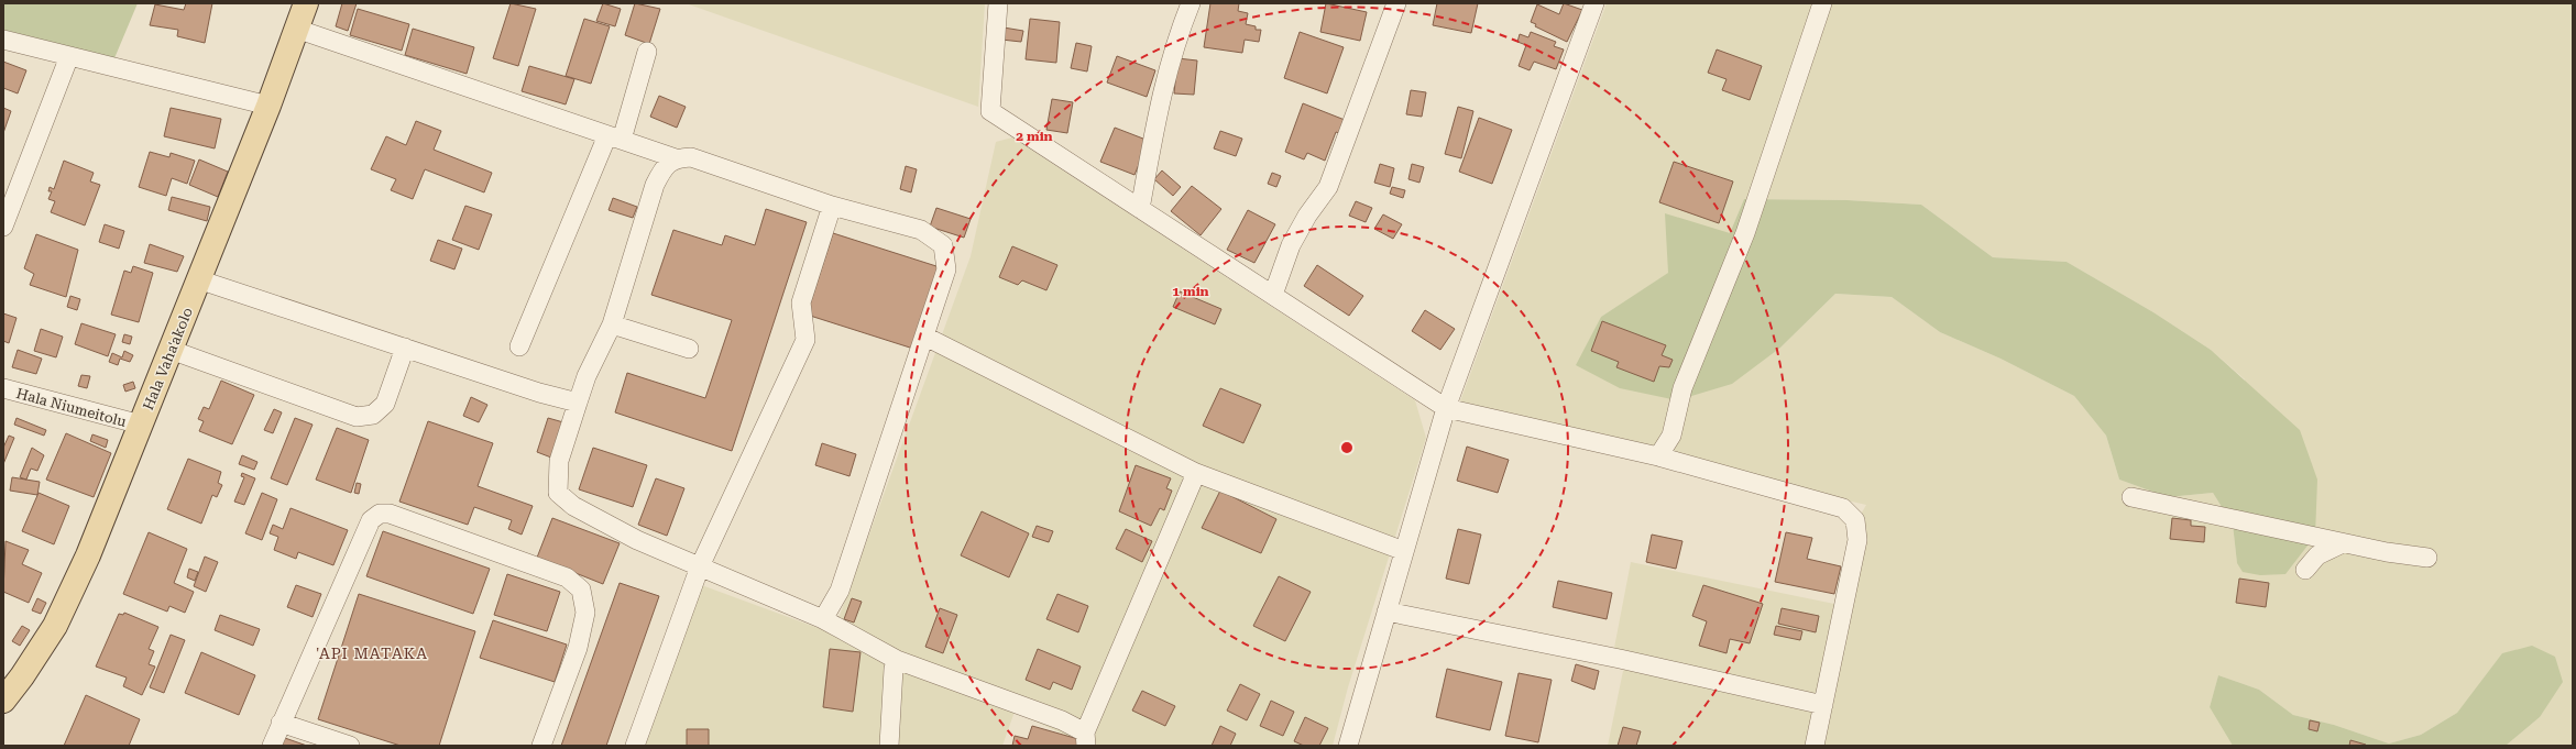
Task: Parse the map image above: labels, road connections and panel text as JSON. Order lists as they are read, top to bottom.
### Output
{
  "streets": {
    "main road": ["Hala Vaha'akolo"],
    "street": ["Hala Niumeitolu"]
  },
  "crossings": [
    ["Hala Vaha'akolo", "Hala Niumeitolu"]
  ],
  "districts": ["'API MATAKA"],
  "rings": ["2 min", "1 min"]
}
